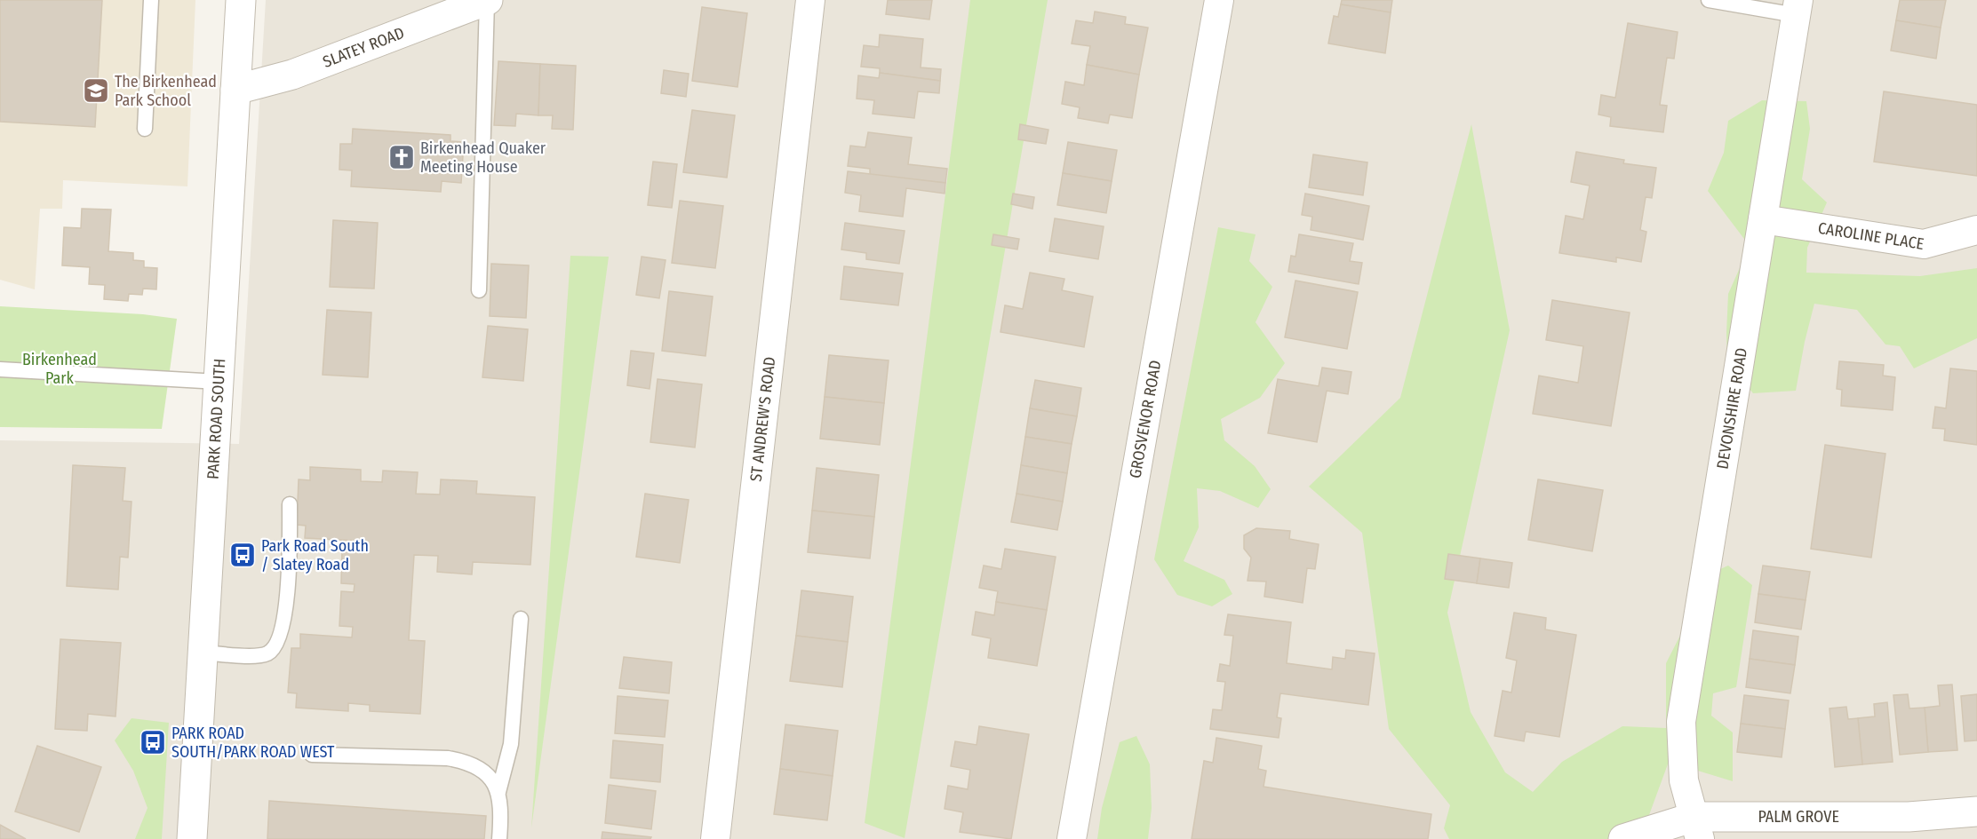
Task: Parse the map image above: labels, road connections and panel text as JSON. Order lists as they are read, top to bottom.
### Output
{
  "streets": {
    "street": [
      "SLATEY ROAD",
      "CAROLINE PLACE",
      "DEVONSHIRE ROAD",
      "ST ANDREW'S ROAD",
      "GROSVENOR ROAD",
      "PARK ROAD SOUTH",
      "PALM GROVE"
    ]
  },
  "crossings": [
    ["SLATEY ROAD", "PARK ROAD SOUTH"],
    ["CAROLINE PLACE", "DEVONSHIRE ROAD"],
    ["DEVONSHIRE ROAD", "PALM GROVE"]
  ],
  "parks": ["Birkenhead Park"],
  "places": {
    "school or university": ["The Birkenhead Park School"],
    "church": ["Birkenhead Quaker Meeting House"],
    "bus stop": ["Park Road South / Slatey Road", "PARK ROAD SOUTH/PARK ROAD WEST"]
  }
}
